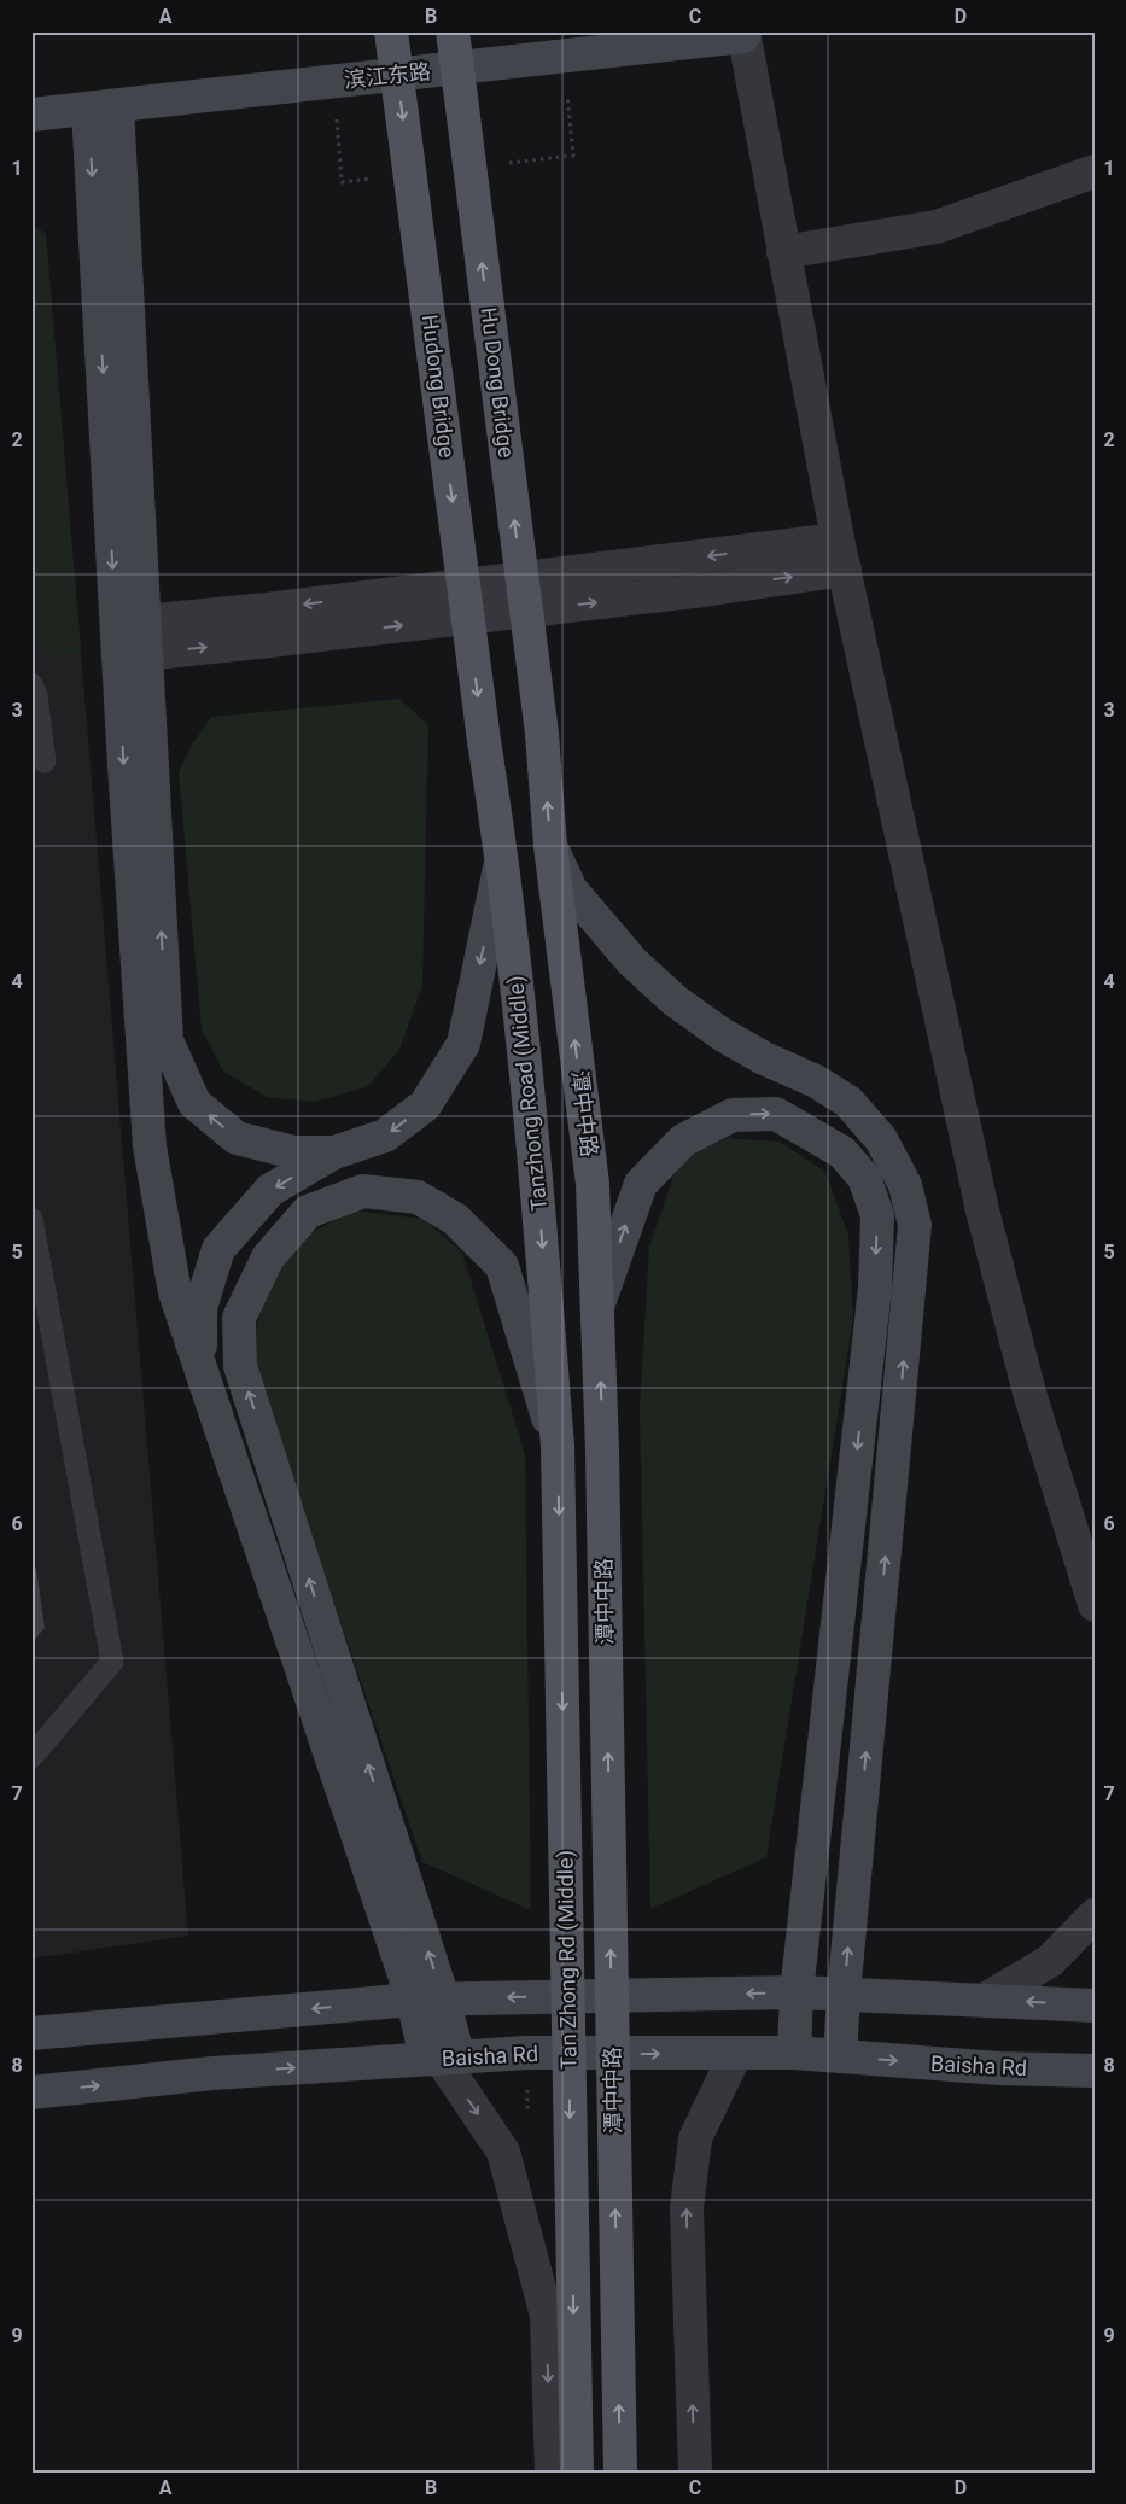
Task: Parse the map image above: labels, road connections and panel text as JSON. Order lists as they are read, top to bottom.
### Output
{
  "streets": {
    "main road": [
      "滨江东路",
      "Hu Dong Bridge",
      "Hudong Bridge",
      "Tanzhong Road (Middle)",
      "潭中中路",
      "Tan Zhong Rd (Middle)",
      "Baisha Rd"
    ]
  },
  "crossings": [
    ["Hu Dong Bridge", "潭中中路"],
    ["Hudong Bridge", "Tanzhong Road (Middle)"],
    ["Tanzhong Road (Middle)", "Tan Zhong Rd (Middle)"]
  ],
  "one_way": ["Hu Dong Bridge", "Hudong Bridge", "Tanzhong Road (Middle)"],
  "grid": {
    "columns": [
      "A",
      "B",
      "C",
      "D"
    ],
    "rows": [
      "1",
      "2",
      "3",
      "4",
      "5",
      "6",
      "7",
      "8",
      "9"
    ]
  }
}
